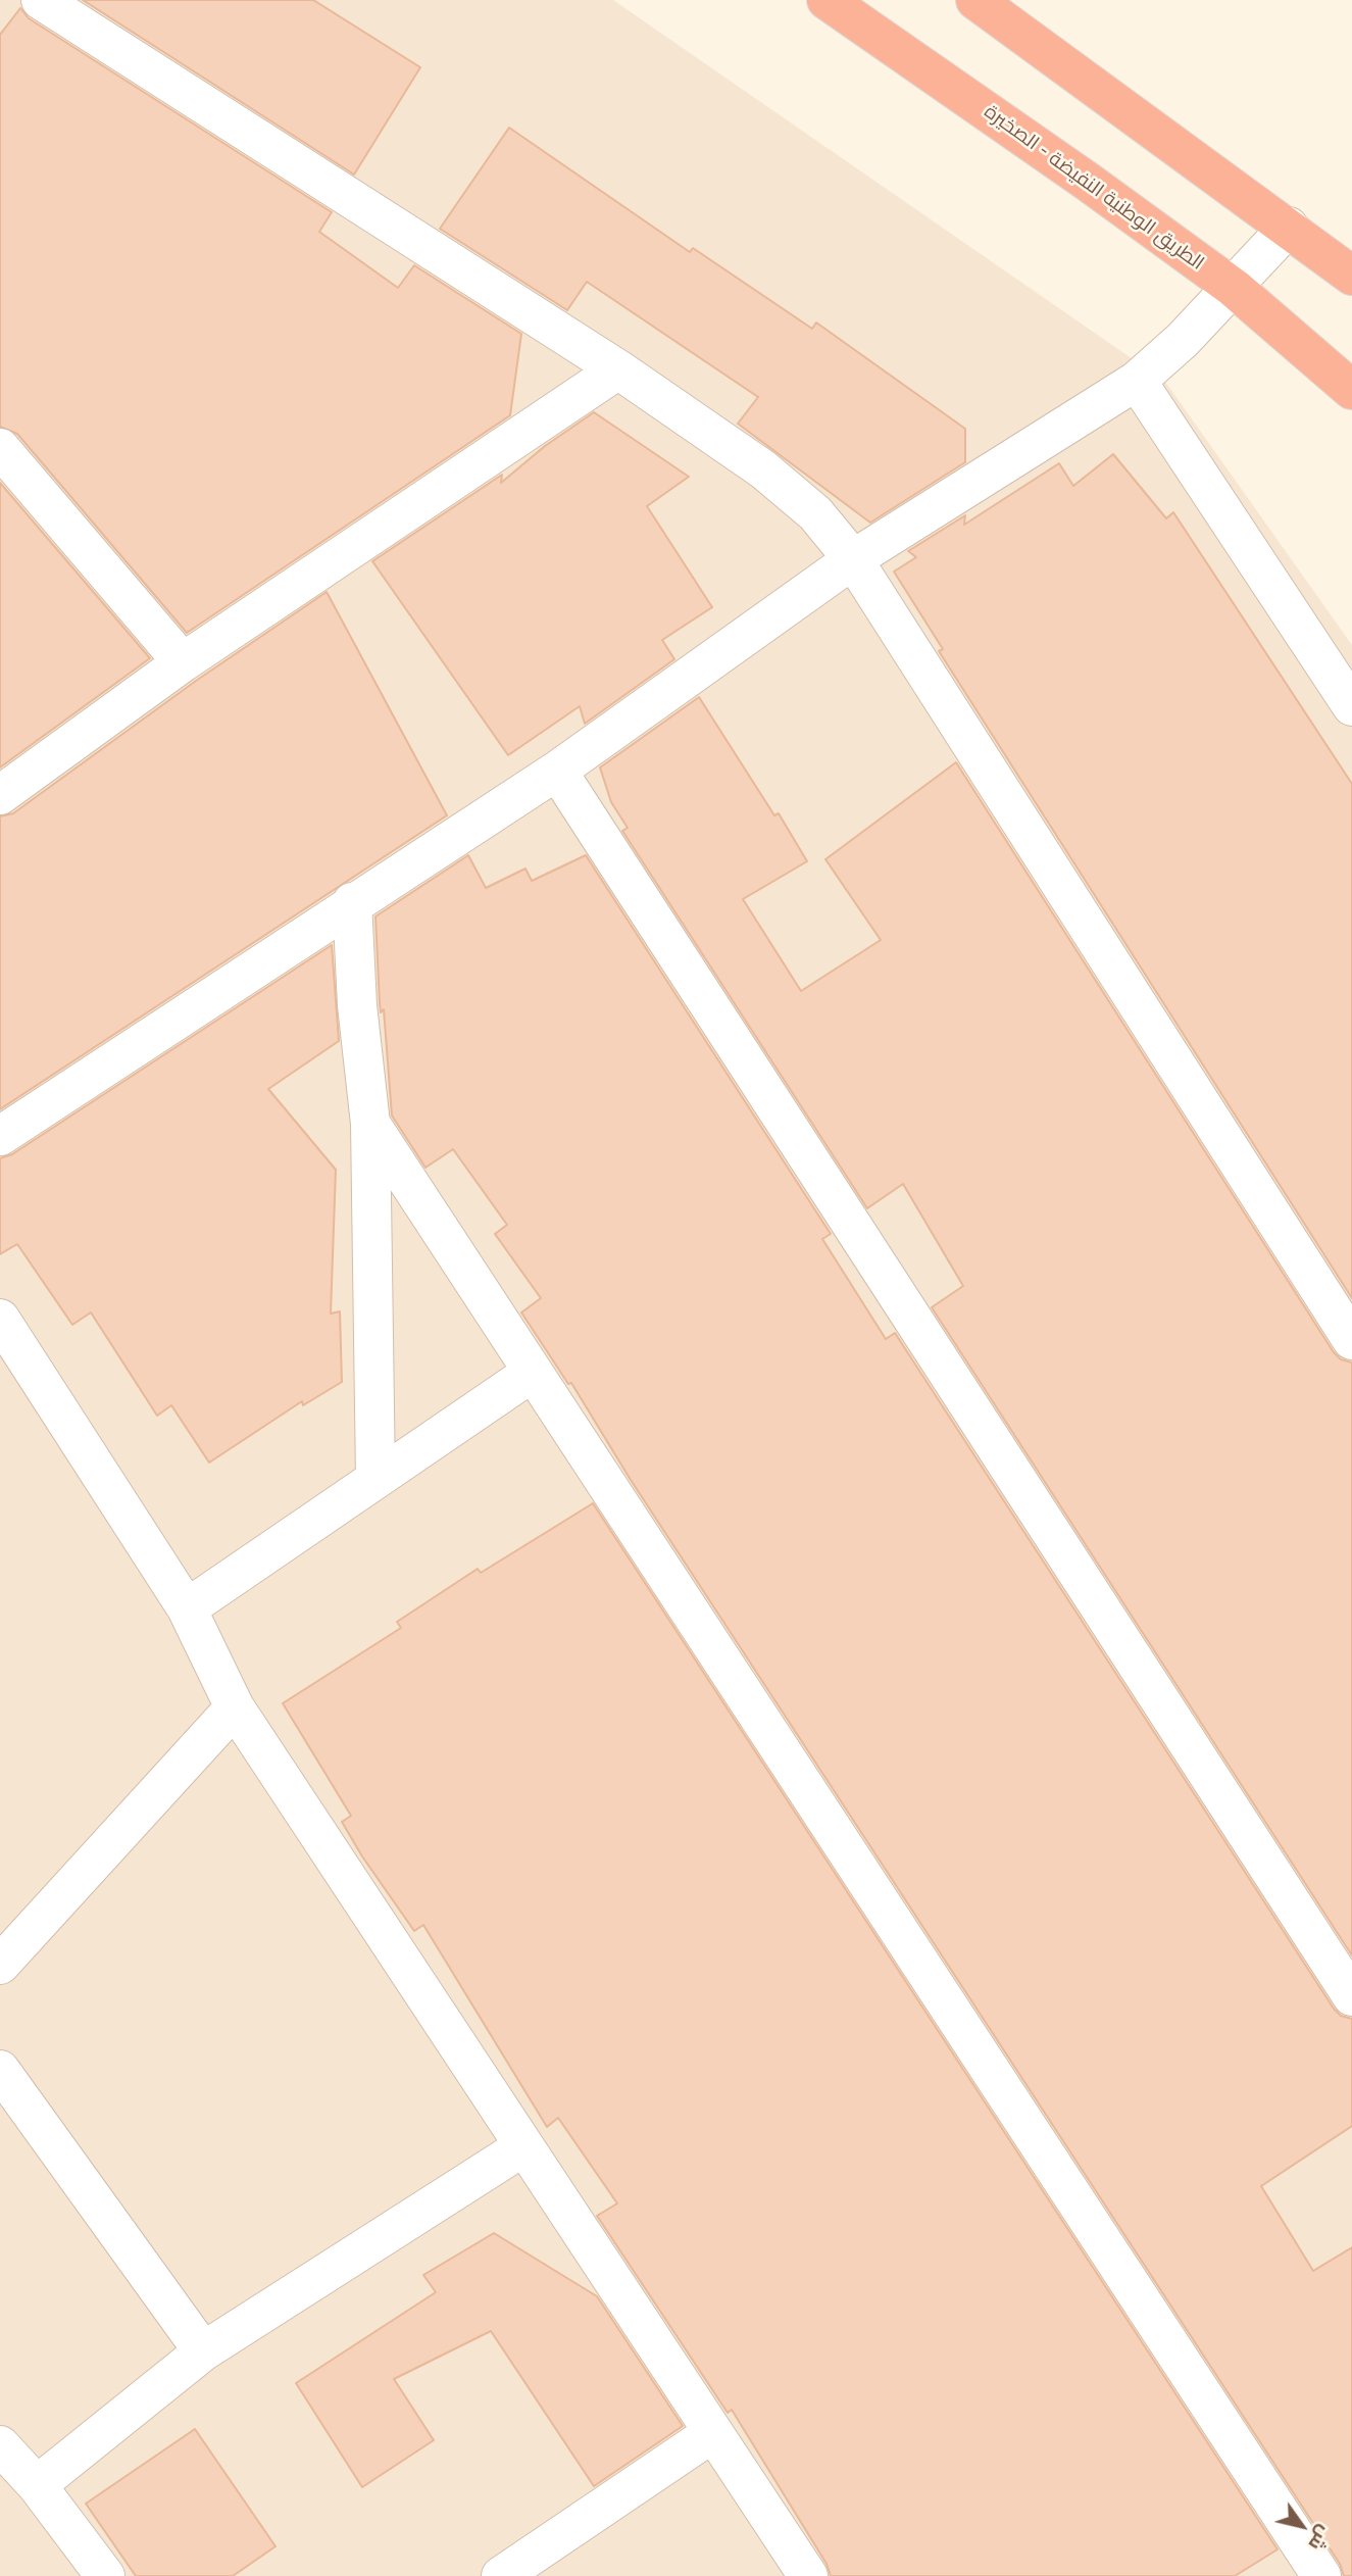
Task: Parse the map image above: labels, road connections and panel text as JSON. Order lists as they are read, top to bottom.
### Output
{
  "streets": {
    "highway": ["الطريق الوطنية النفيضة - الصخيرة"]
  },
  "north": "bottom right"
}
